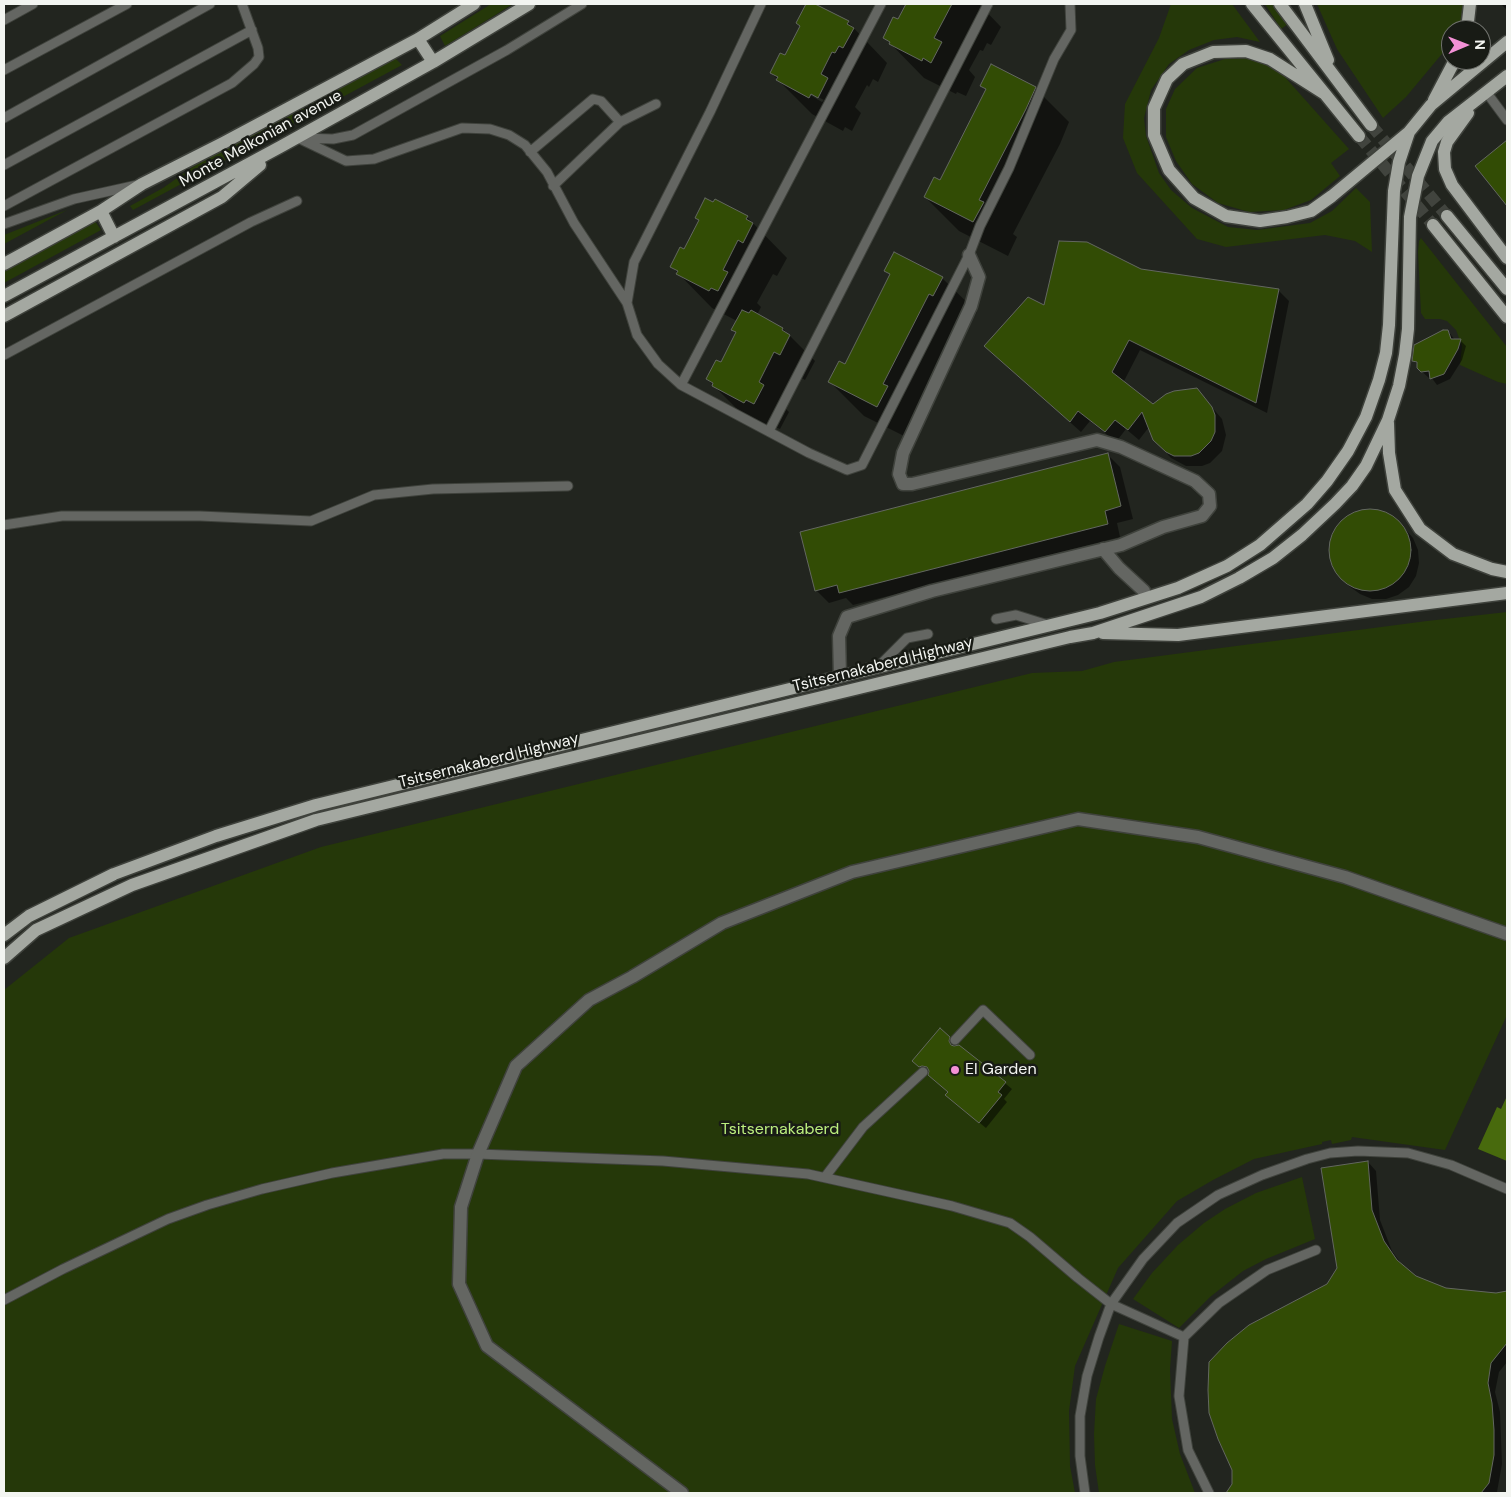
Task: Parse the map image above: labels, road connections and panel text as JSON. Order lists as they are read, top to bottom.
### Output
{
  "streets": {
    "main road": ["Monte Melkonian avenue", "Tsitsernakaberd Highway"]
  },
  "parks": ["Tsitsernakaberd"],
  "places": ["El Garden"],
  "north": "right"
}
